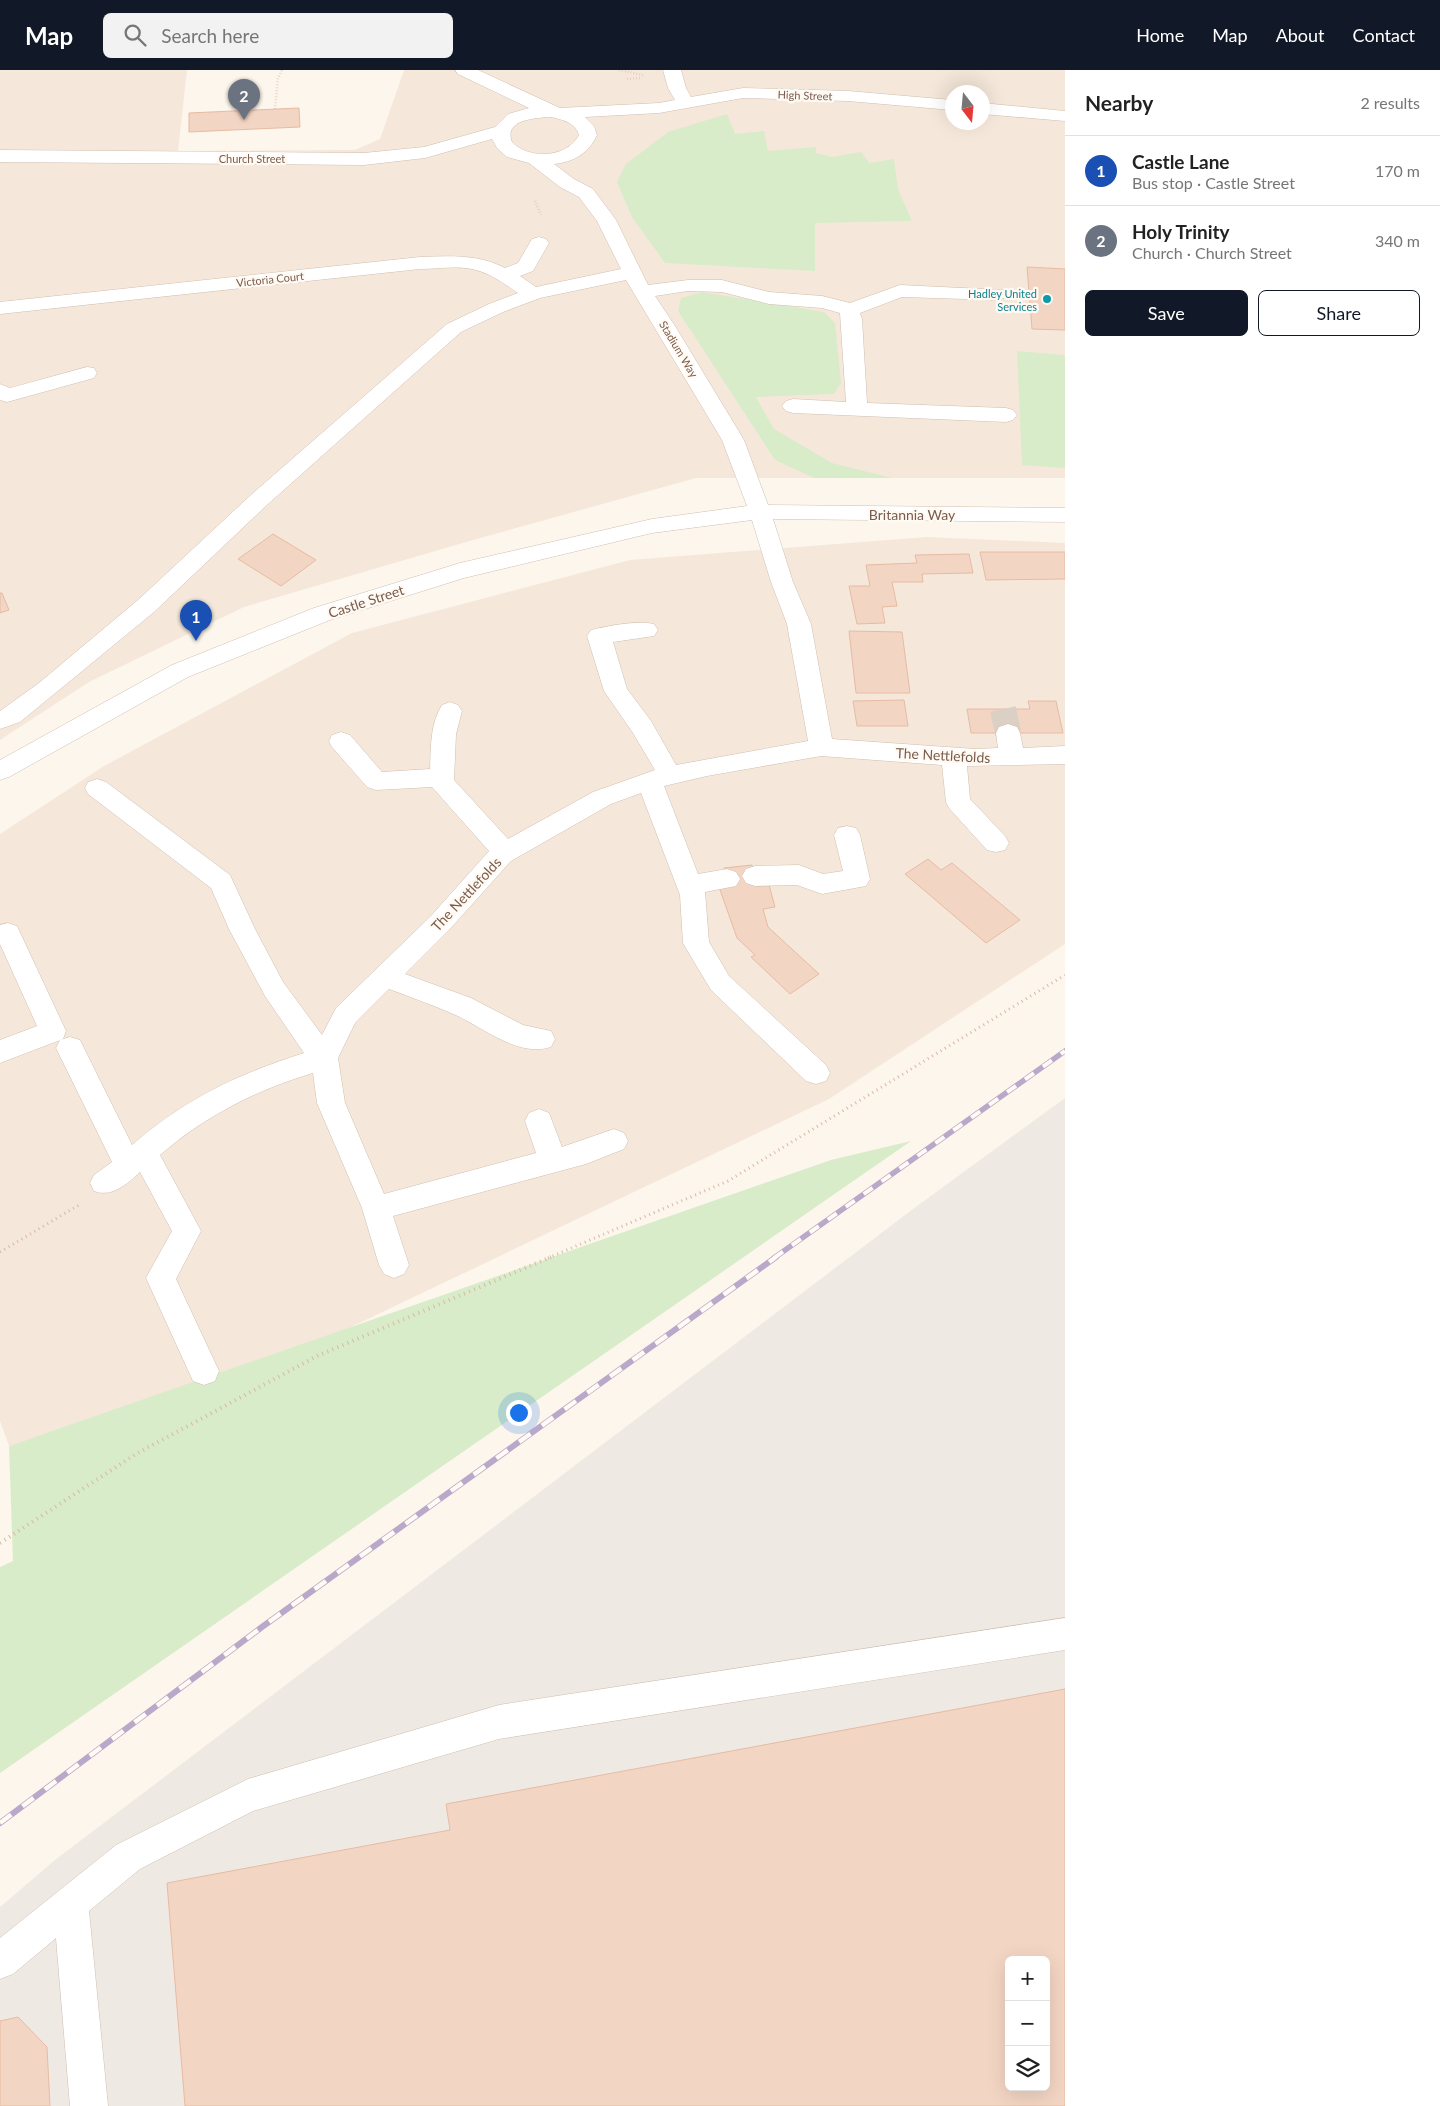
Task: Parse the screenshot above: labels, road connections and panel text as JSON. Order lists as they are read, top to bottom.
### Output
{
  "streets": {
    "street": [
      "High Street",
      "Church Street",
      "Victoria Court",
      "Stadium Way",
      "Britannia Way",
      "Castle Street",
      "The Nettlefolds"
    ]
  },
  "crossings": [
    ["High Street", "Church Street"],
    ["High Street", "Stadium Way"],
    ["Stadium Way", "Britannia Way"],
    ["Stadium Way", "Castle Street"],
    ["Britannia Way", "Castle Street"]
  ],
  "places": ["Hadley United Services"],
  "north": "bottom",
  "page": {
    "header": "Map",
    "search": "Search here",
    "nav": [
      "Home",
      "Map",
      "About",
      "Contact"
    ],
    "heading": ["Nearby", "2 results"],
    "pins": ["2", "1"],
    "list": [
      {
        "mark": "1",
        "name": "Castle Lane",
        "note": "Bus stop · Castle Street",
        "value": "170 m"
      },
      {
        "mark": "2",
        "name": "Holy Trinity",
        "note": "Church · Church Street",
        "value": "340 m"
      }
    ],
    "buttons": ["Save", "Share"],
    "map_buttons": ["+", "−"]
  }
}
